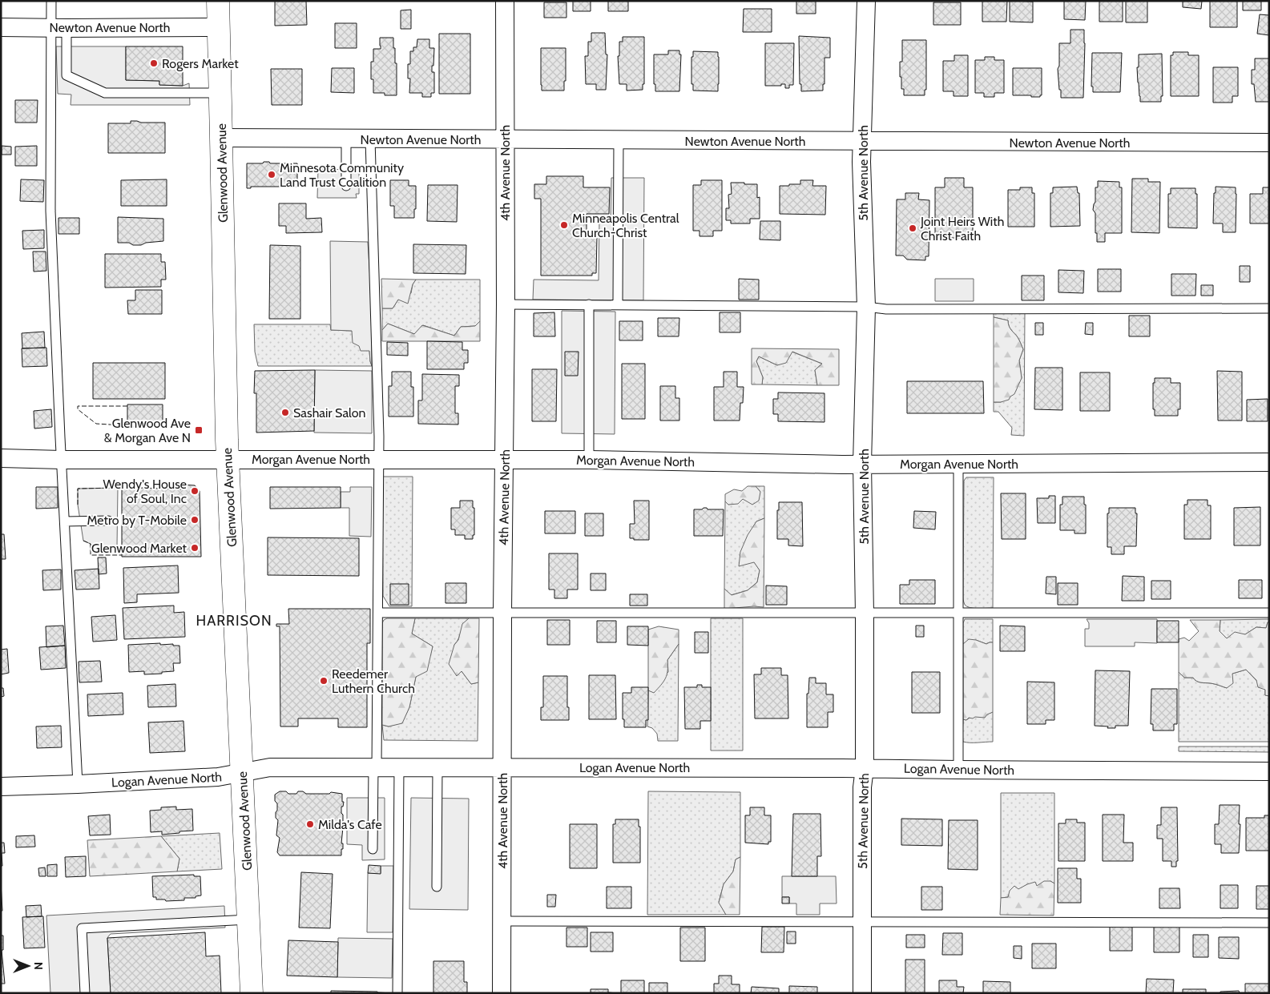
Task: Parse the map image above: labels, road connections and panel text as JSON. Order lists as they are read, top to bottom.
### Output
{
  "streets": {
    "street": [
      "Newton Avenue North",
      "Glenwood Avenue",
      "4th Avenue North",
      "5th Avenue North",
      "Morgan Avenue North",
      "Logan Avenue North"
    ]
  },
  "crossings": [
    ["Newton Avenue North", "Glenwood Avenue"],
    ["Newton Avenue North", "4th Avenue North"],
    ["Newton Avenue North", "5th Avenue North"],
    ["Glenwood Avenue", "Morgan Avenue North"],
    ["Glenwood Avenue", "Logan Avenue North"],
    ["4th Avenue North", "Morgan Avenue North"],
    ["4th Avenue North", "Logan Avenue North"],
    ["5th Avenue North", "Morgan Avenue North"],
    ["5th Avenue North", "Logan Avenue North"]
  ],
  "districts": ["HARRISON"],
  "places": {
    "other": [
      "Rogers Market",
      "Minnesota Community Land Trust Coalition",
      "Minneapolis Central Church-Christ",
      "Joint Heirs With Christ Faith",
      "Sashair Salon",
      "Wendy's House of Soul, Inc",
      "Metro by T-Mobile",
      "Glenwood Market",
      "Reedemer Luthern Church",
      "Milda's Cafe"
    ],
    "transit": ["Glenwood Ave & Morgan Ave N"]
  },
  "north": "right"
}
